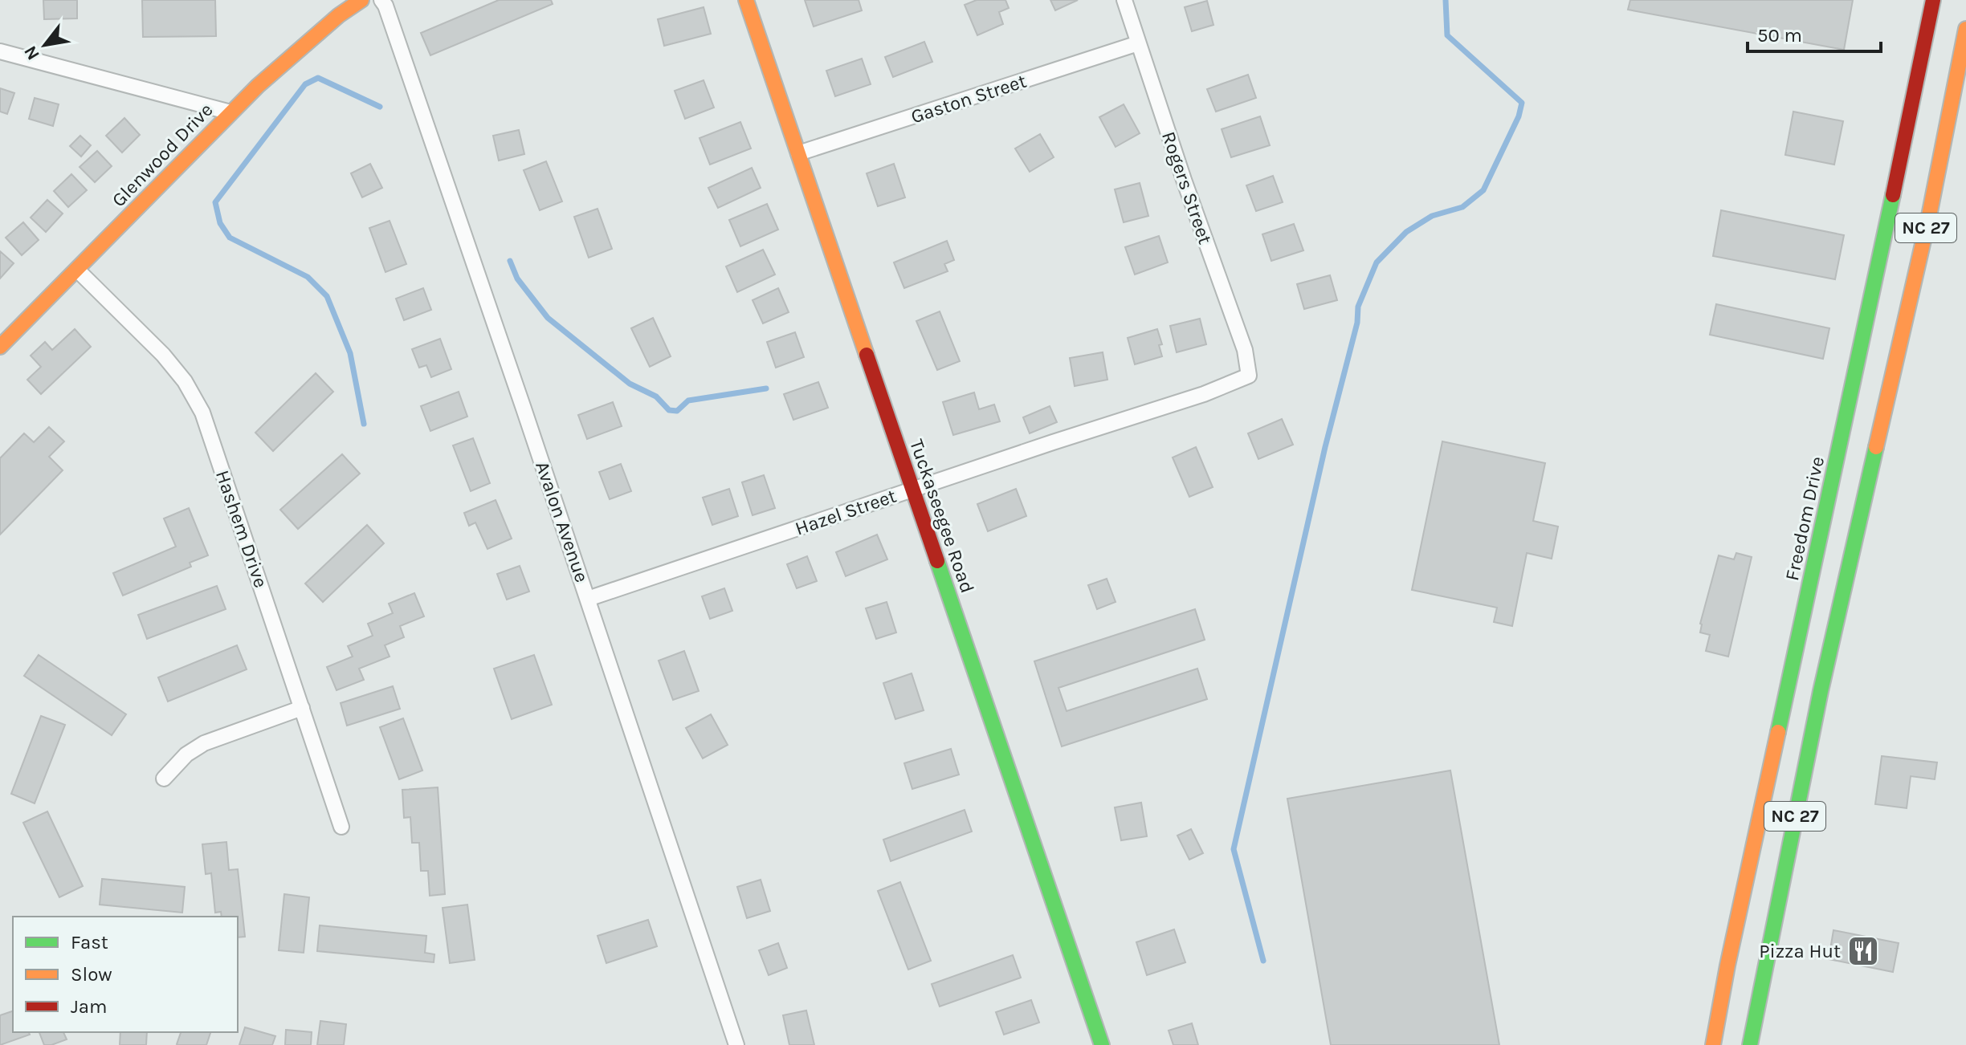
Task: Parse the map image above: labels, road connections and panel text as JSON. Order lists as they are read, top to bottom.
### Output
{
  "streets": {
    "main road": [
      "Glenwood Drive",
      "NC 27",
      "Tuckaseegee Road",
      "Freedom Drive"
    ],
    "street": [
      "Gaston Street",
      "Rogers Street",
      "Hazel Street",
      "Avalon Avenue",
      "Hashem Drive"
    ]
  },
  "crossings": [
    ["Gaston Street", "Rogers Street"],
    ["Gaston Street", "Tuckaseegee Road"],
    ["Glenwood Drive", "Hashem Drive"],
    ["Rogers Street", "Hazel Street"],
    ["Hazel Street", "Tuckaseegee Road"],
    ["Hazel Street", "Avalon Avenue"]
  ],
  "places": {
    "restaurant": ["Pizza Hut"]
  },
  "legend": ["Fast", "Slow", "Jam"],
  "scale_bar": "50 m",
  "north": "bottom left"
}
